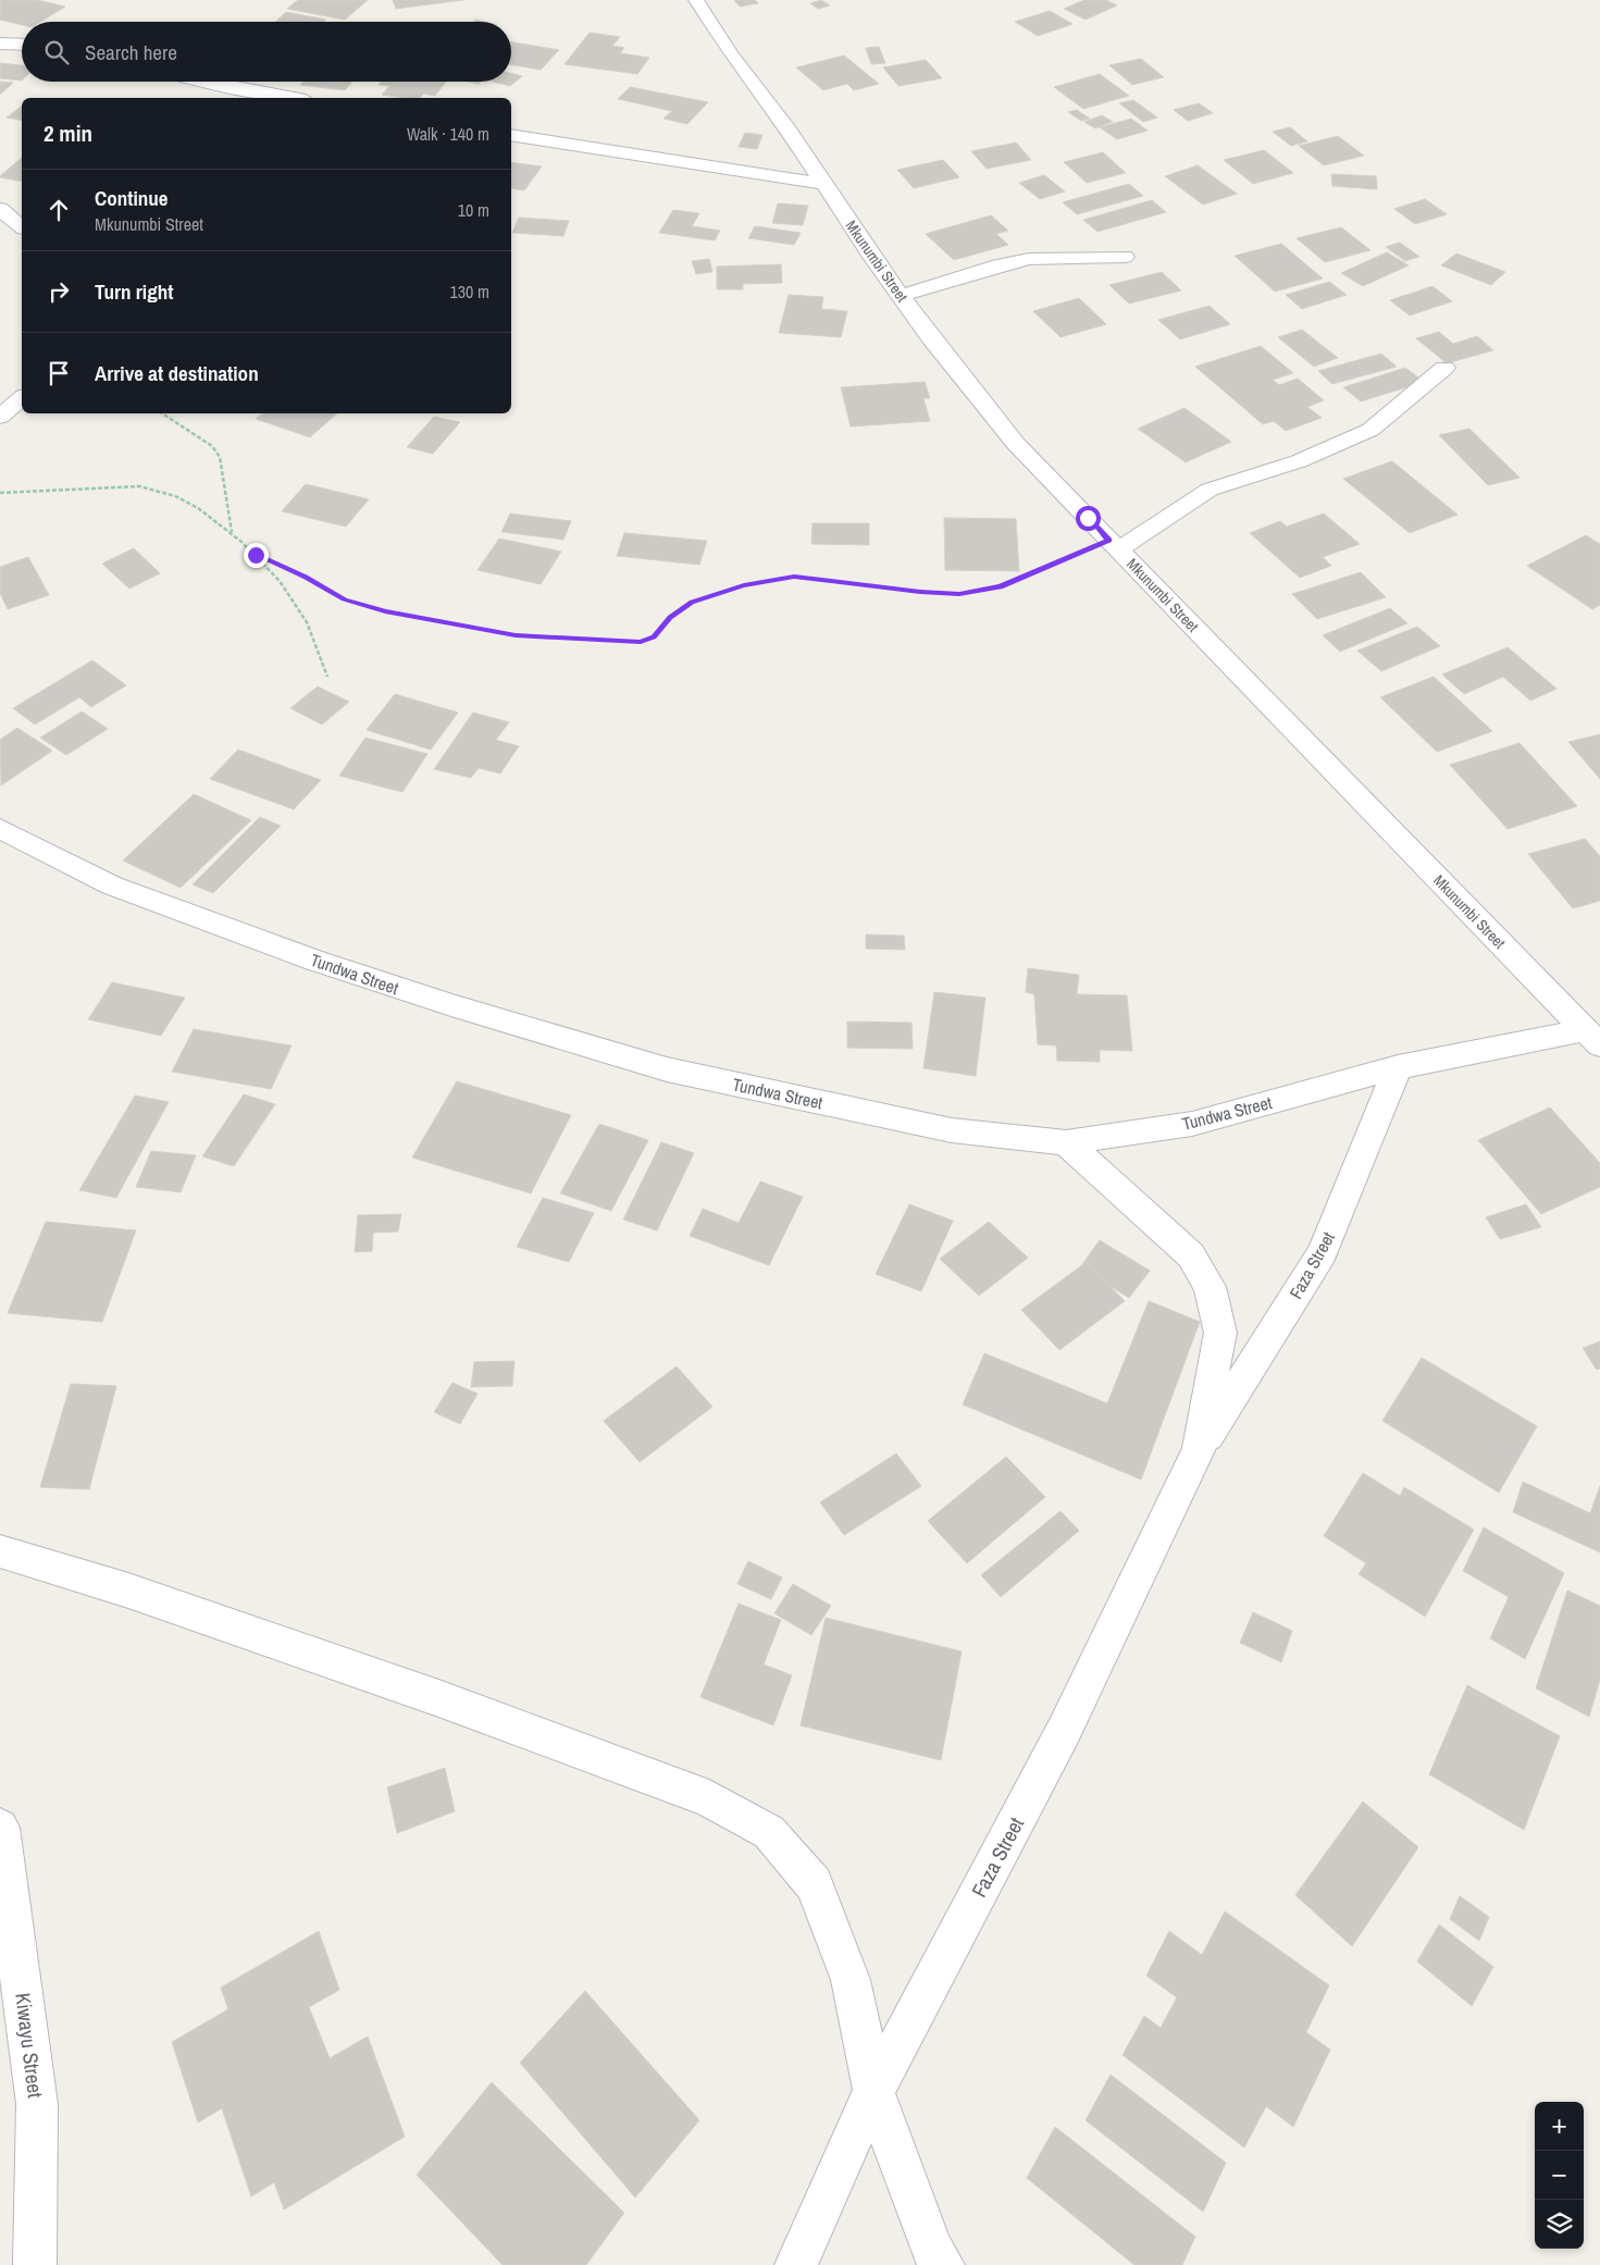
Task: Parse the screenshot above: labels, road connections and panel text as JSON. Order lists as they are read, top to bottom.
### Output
{
  "streets": {
    "street": [
      "Mkunumbi Street",
      "Tundwa Street",
      "Faza Street",
      "Kiwayu Street"
    ]
  },
  "crossings": [
    ["Mkunumbi Street", "Tundwa Street"],
    ["Tundwa Street", "Faza Street"]
  ],
  "page": {
    "search": "Search here",
    "heading": ["2 min", "Walk · 140 m"],
    "list": [
      ["Continue", "Mkunumbi Street", "10 m"],
      ["Turn right", "130 m"],
      "Arrive at destination"
    ],
    "map_buttons": ["+", "−"]
  }
}
